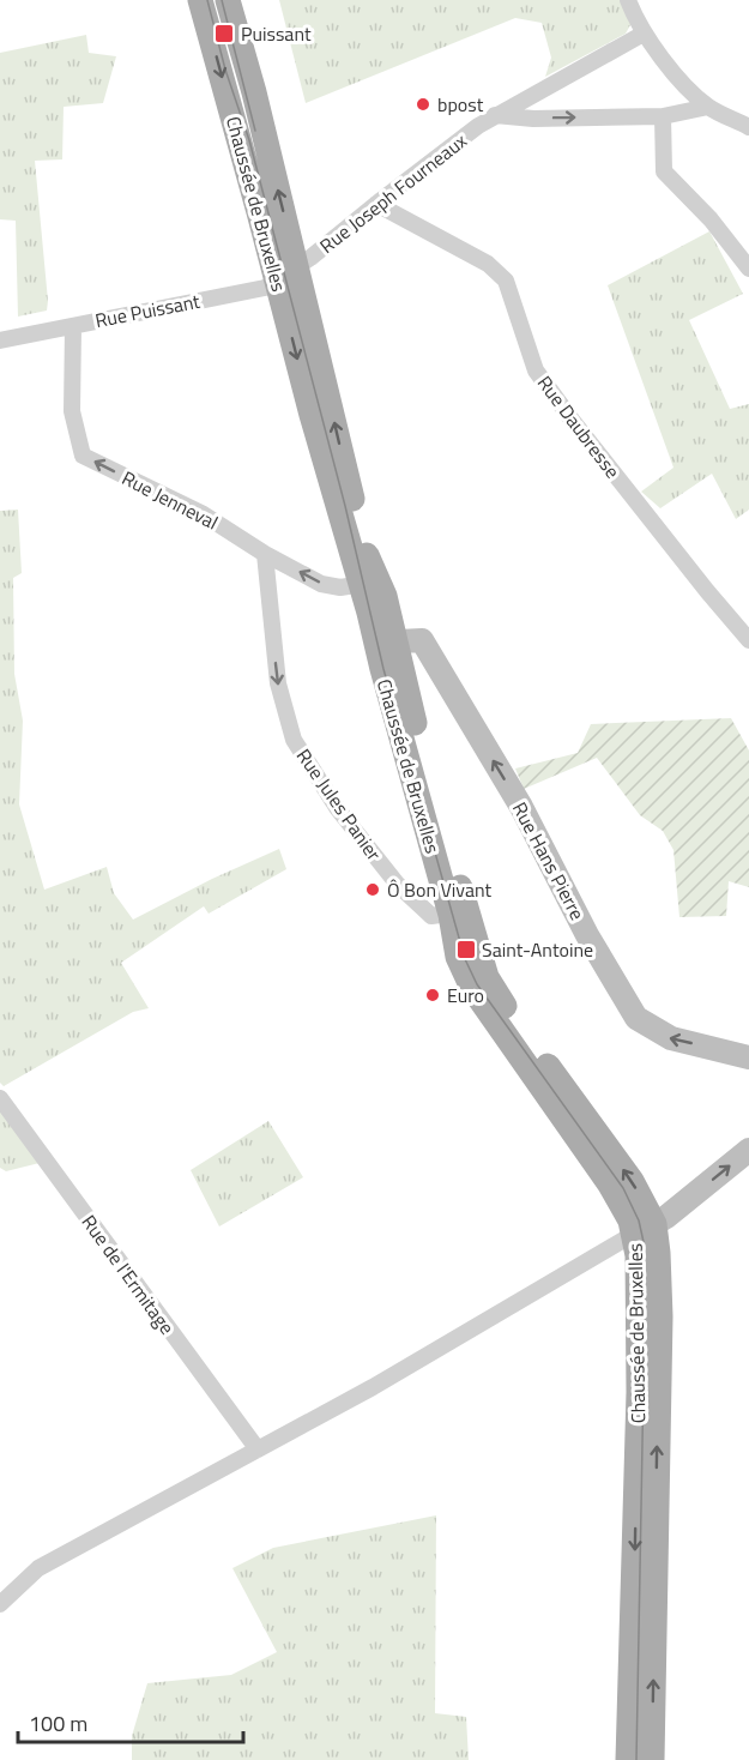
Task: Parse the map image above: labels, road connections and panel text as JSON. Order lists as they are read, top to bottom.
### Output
{
  "streets": {
    "main road": ["Chaussée de Bruxelles"],
    "street": [
      "Rue Joseph Fourneaux",
      "Rue Puissant",
      "Rue Daubresse",
      "Rue Jenneval",
      "Rue Jules Panier",
      "Rue Hans Pierre",
      "Rue de l'Ermitage"
    ]
  },
  "crossings": [
    ["Rue Joseph Fourneaux", "Chaussée de Bruxelles"],
    ["Rue Joseph Fourneaux", "Rue Puissant"],
    ["Rue Joseph Fourneaux", "Rue Daubresse"],
    ["Chaussée de Bruxelles", "Rue Puissant"],
    ["Chaussée de Bruxelles", "Rue Jenneval"],
    ["Chaussée de Bruxelles", "Rue Jules Panier"],
    ["Chaussée de Bruxelles", "Rue Hans Pierre"],
    ["Rue Puissant", "Rue Jenneval"],
    ["Rue Jenneval", "Rue Jules Panier"]
  ],
  "one_way": ["Rue Jenneval", "Rue Jules Panier", "Rue Hans Pierre"],
  "places": {
    "transit": ["Puissant", "Saint-Antoine"],
    "other": ["bpost", "Ô Bon Vivant", "Euro"]
  },
  "scale_bar": "100 m"
}
